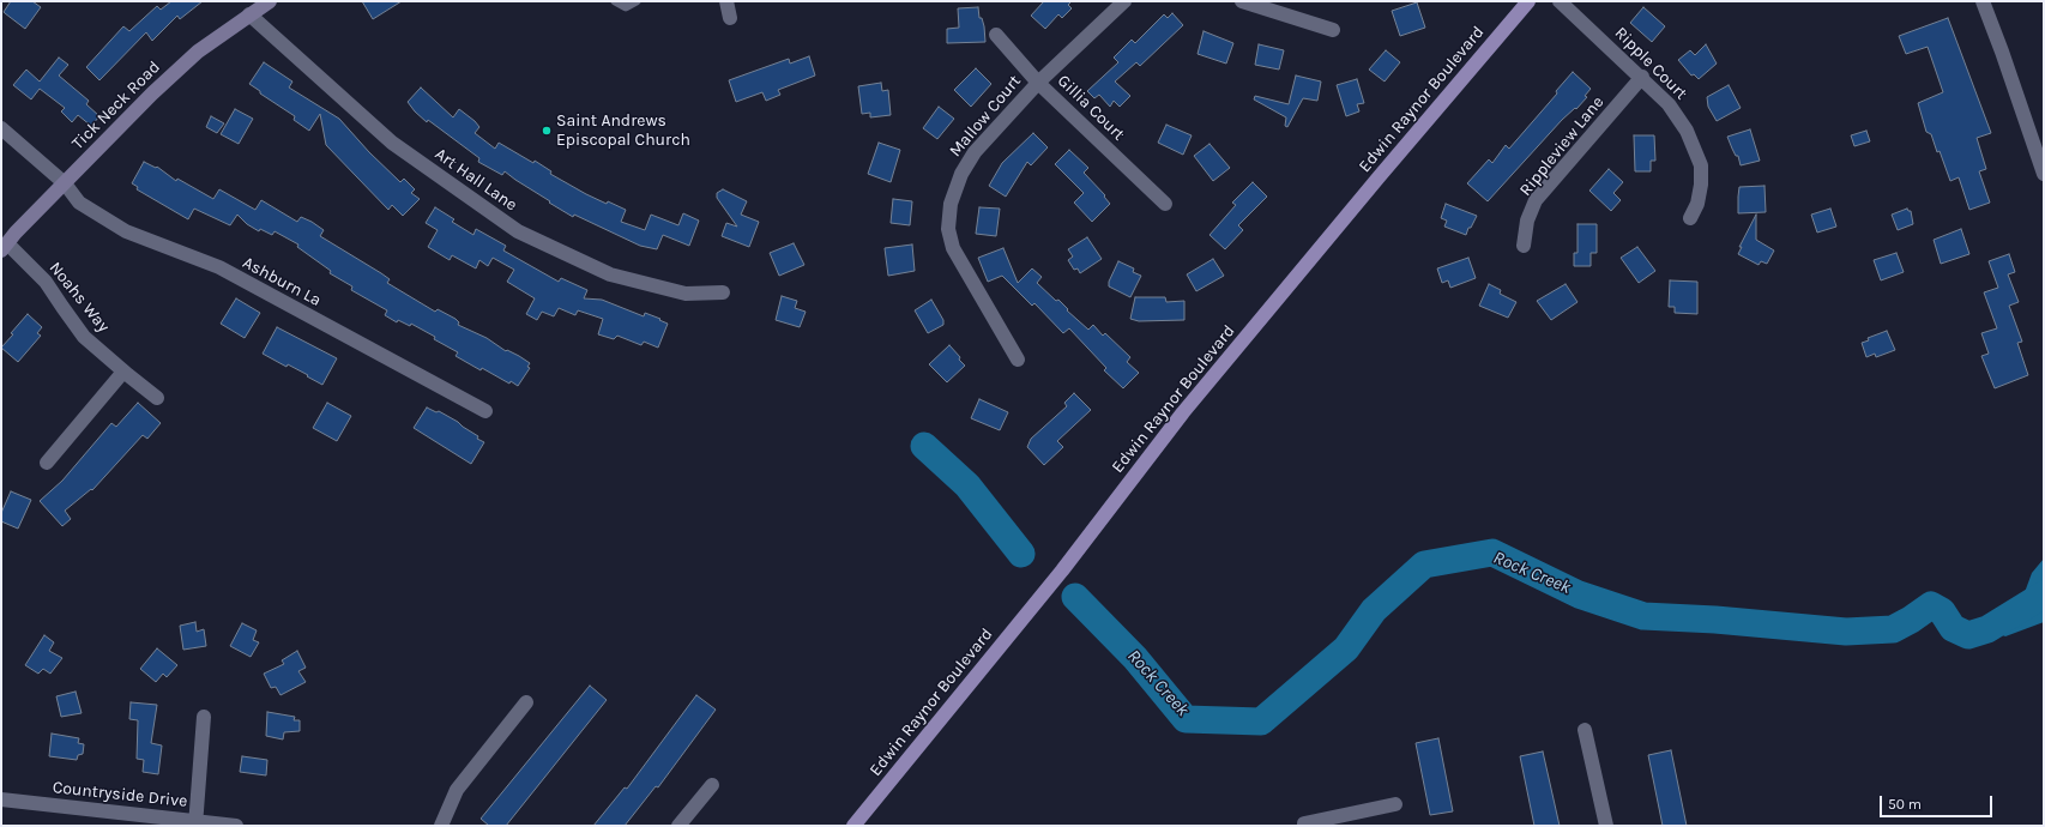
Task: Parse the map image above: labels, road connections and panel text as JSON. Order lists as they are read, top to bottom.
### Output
{
  "streets": {
    "main road": ["Edwin Raynor Boulevard"],
    "street": [
      "Ripple Court",
      "Tick Neck Road",
      "Gillia Court",
      "Mallow Court",
      "Rippleview Lane",
      "Art Hall Lane",
      "Ashburn La",
      "Noahs Way",
      "Countryside Drive"
    ]
  },
  "crossings": [
    ["Ripple Court", "Rippleview Lane"],
    ["Tick Neck Road", "Art Hall Lane"],
    ["Tick Neck Road", "Ashburn La"],
    ["Tick Neck Road", "Noahs Way"],
    ["Gillia Court", "Mallow Court"]
  ],
  "water": ["Rock Creek"],
  "places": ["Saint Andrews Episcopal Church"],
  "scale_bar": "50 m"
}
